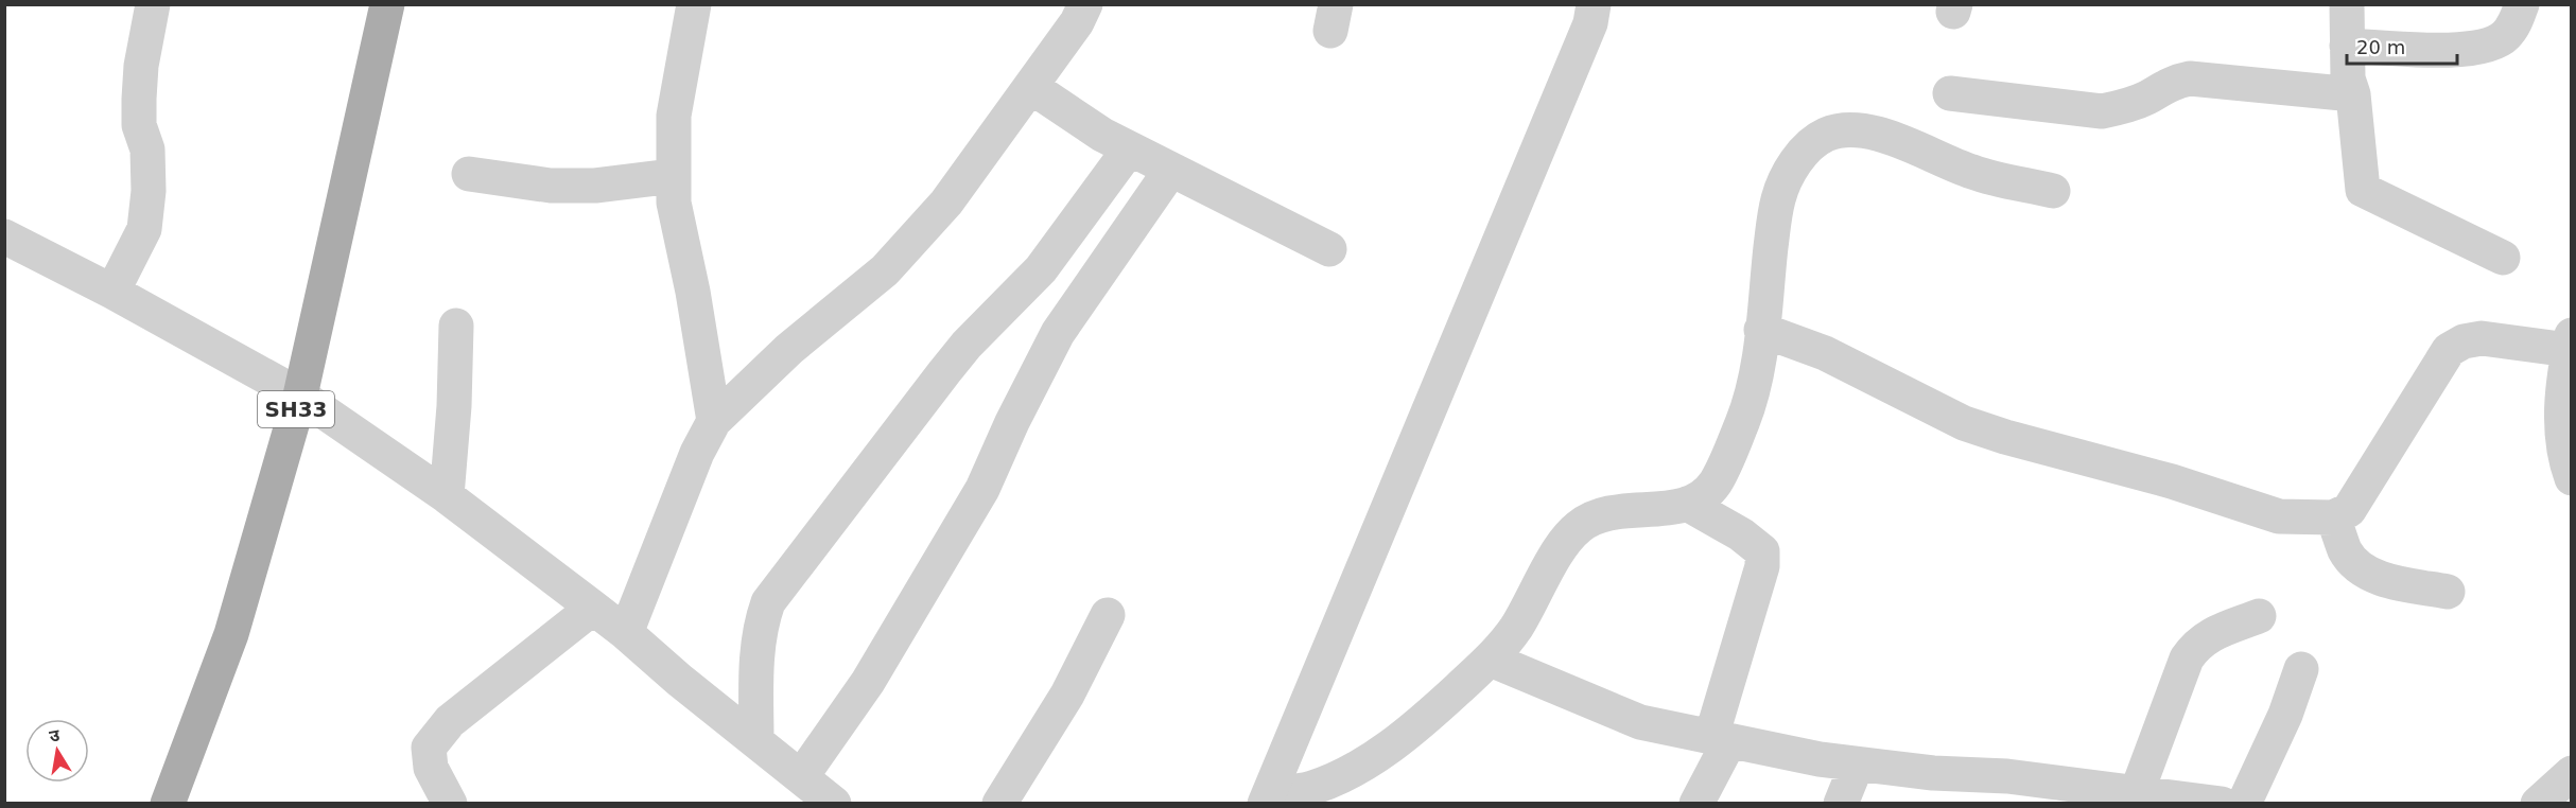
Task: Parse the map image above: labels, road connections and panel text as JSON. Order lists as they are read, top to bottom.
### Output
{
  "streets": {
    "main road": ["SH33"]
  },
  "scale_bar": "20 m",
  "north": "top"
}
